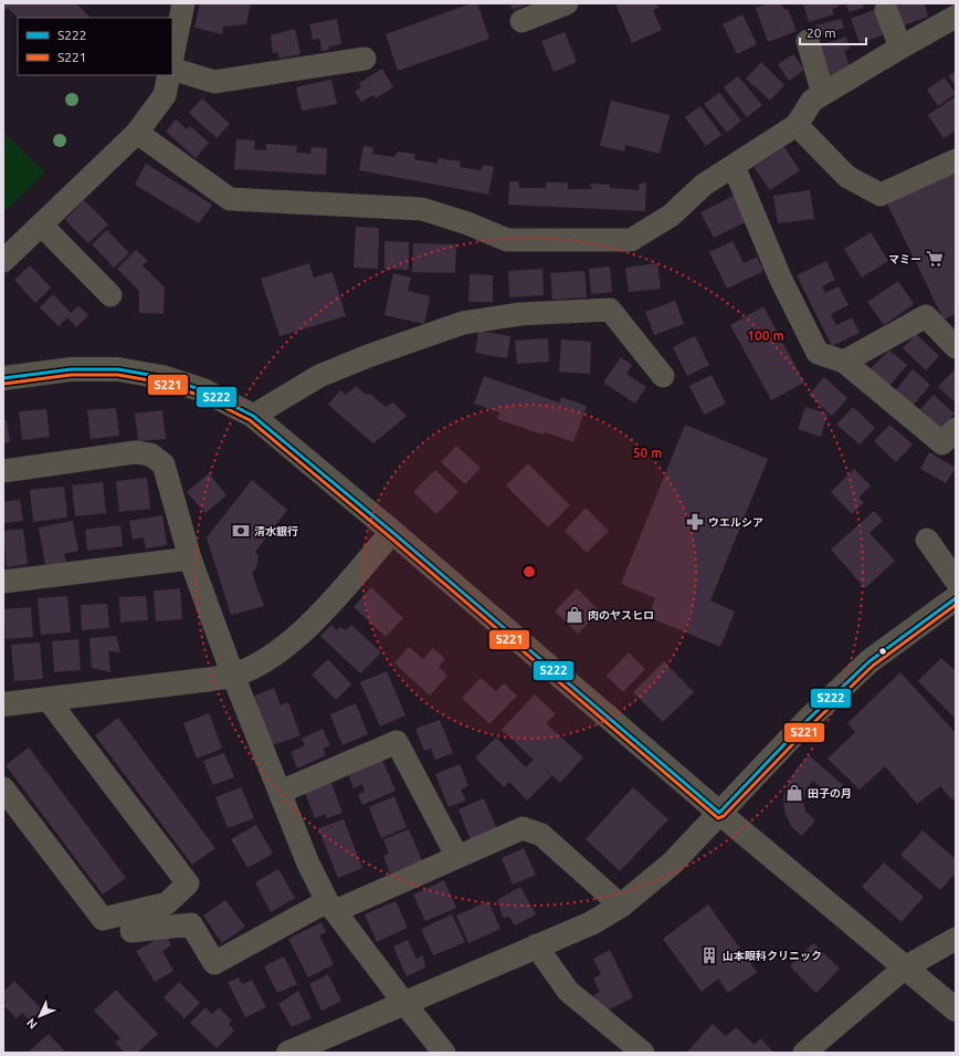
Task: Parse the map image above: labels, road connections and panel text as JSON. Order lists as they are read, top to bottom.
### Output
{
  "places": {
    "supermarket": ["マミー"],
    "pharmacy": ["ウエルシア"],
    "bank": ["清水銀行"],
    "shop": ["肉のヤスヒロ", "田子の月"],
    "building": ["山本眼科クリニック"]
  },
  "lines": ["transit line S222", "transit line S221"],
  "legend": ["S222", "S221"],
  "scale_bar": "20 m",
  "north": "bottom left",
  "rings": ["100 m", "50 m"]
}
